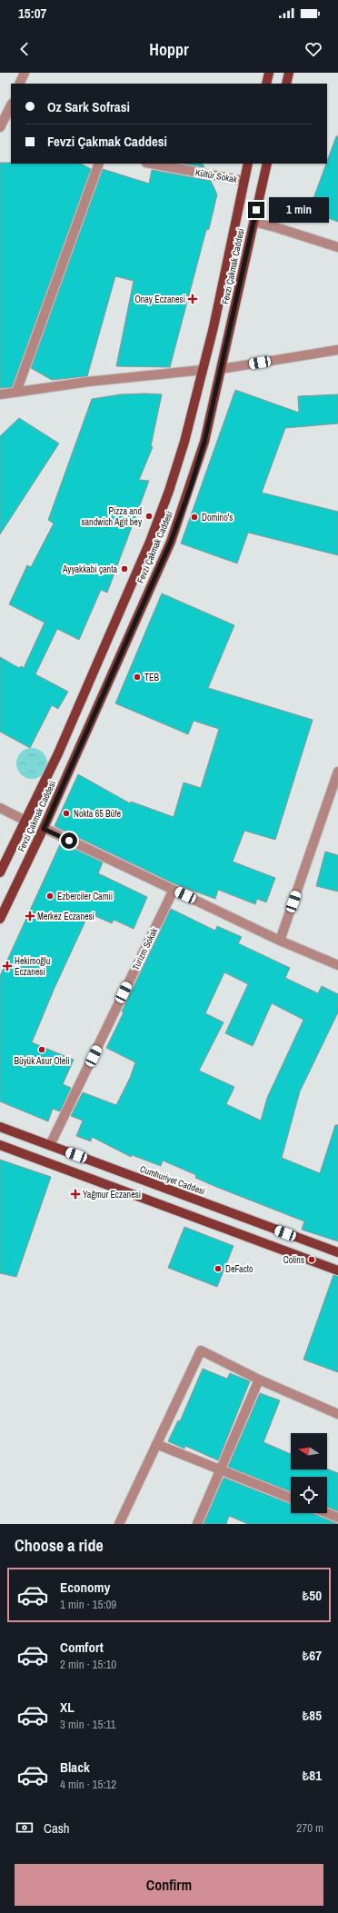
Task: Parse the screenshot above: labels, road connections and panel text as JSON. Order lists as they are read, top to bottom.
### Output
{
  "streets": {
    "main road": ["Fevzi Çakmak Caddesi", "Cumhuriyet Caddesi"],
    "street": ["Kültür Sokak", "Turizm Sokak"]
  },
  "crossings": [
    ["Kültür Sokak", "Fevzi Çakmak Caddesi"],
    ["Turizm Sokak", "Cumhuriyet Caddesi"]
  ],
  "places": {
    "health": [
      "Onay Eczanesi",
      "Merkez Eczanesi",
      "Hekimoğlu Eczanesi",
      "Yağmur Eczanesi"
    ],
    "other": [
      "Pizza and sandwich Agit bey",
      "Domino's",
      "Ayyakkabi çanta",
      "TEB",
      "Nokta 65 Büfe",
      "Ezberciler Camii",
      "Büyük Asur Oteli",
      "Colins",
      "DeFacto"
    ]
  },
  "north": "left",
  "page": {
    "status": "15:07",
    "header": "Hoppr",
    "banner": ["Oz Sark Sofrasi", "Fevzi Çakmak Caddesi"],
    "bubble": "1 min",
    "heading": "Choose a ride",
    "list": [
      {
        "name": "Economy",
        "note": "1 min · 15:09",
        "value": "₺50"
      },
      {
        "name": "Comfort",
        "note": "2 min · 15:10",
        "value": "₺67"
      },
      {
        "name": "XL",
        "note": "3 min · 15:11",
        "value": "₺85"
      },
      {
        "name": "Black",
        "note": "4 min · 15:12",
        "value": "₺81"
      }
    ],
    "pay": ["Cash", "270 m"],
    "buttons": "Confirm"
  }
}
